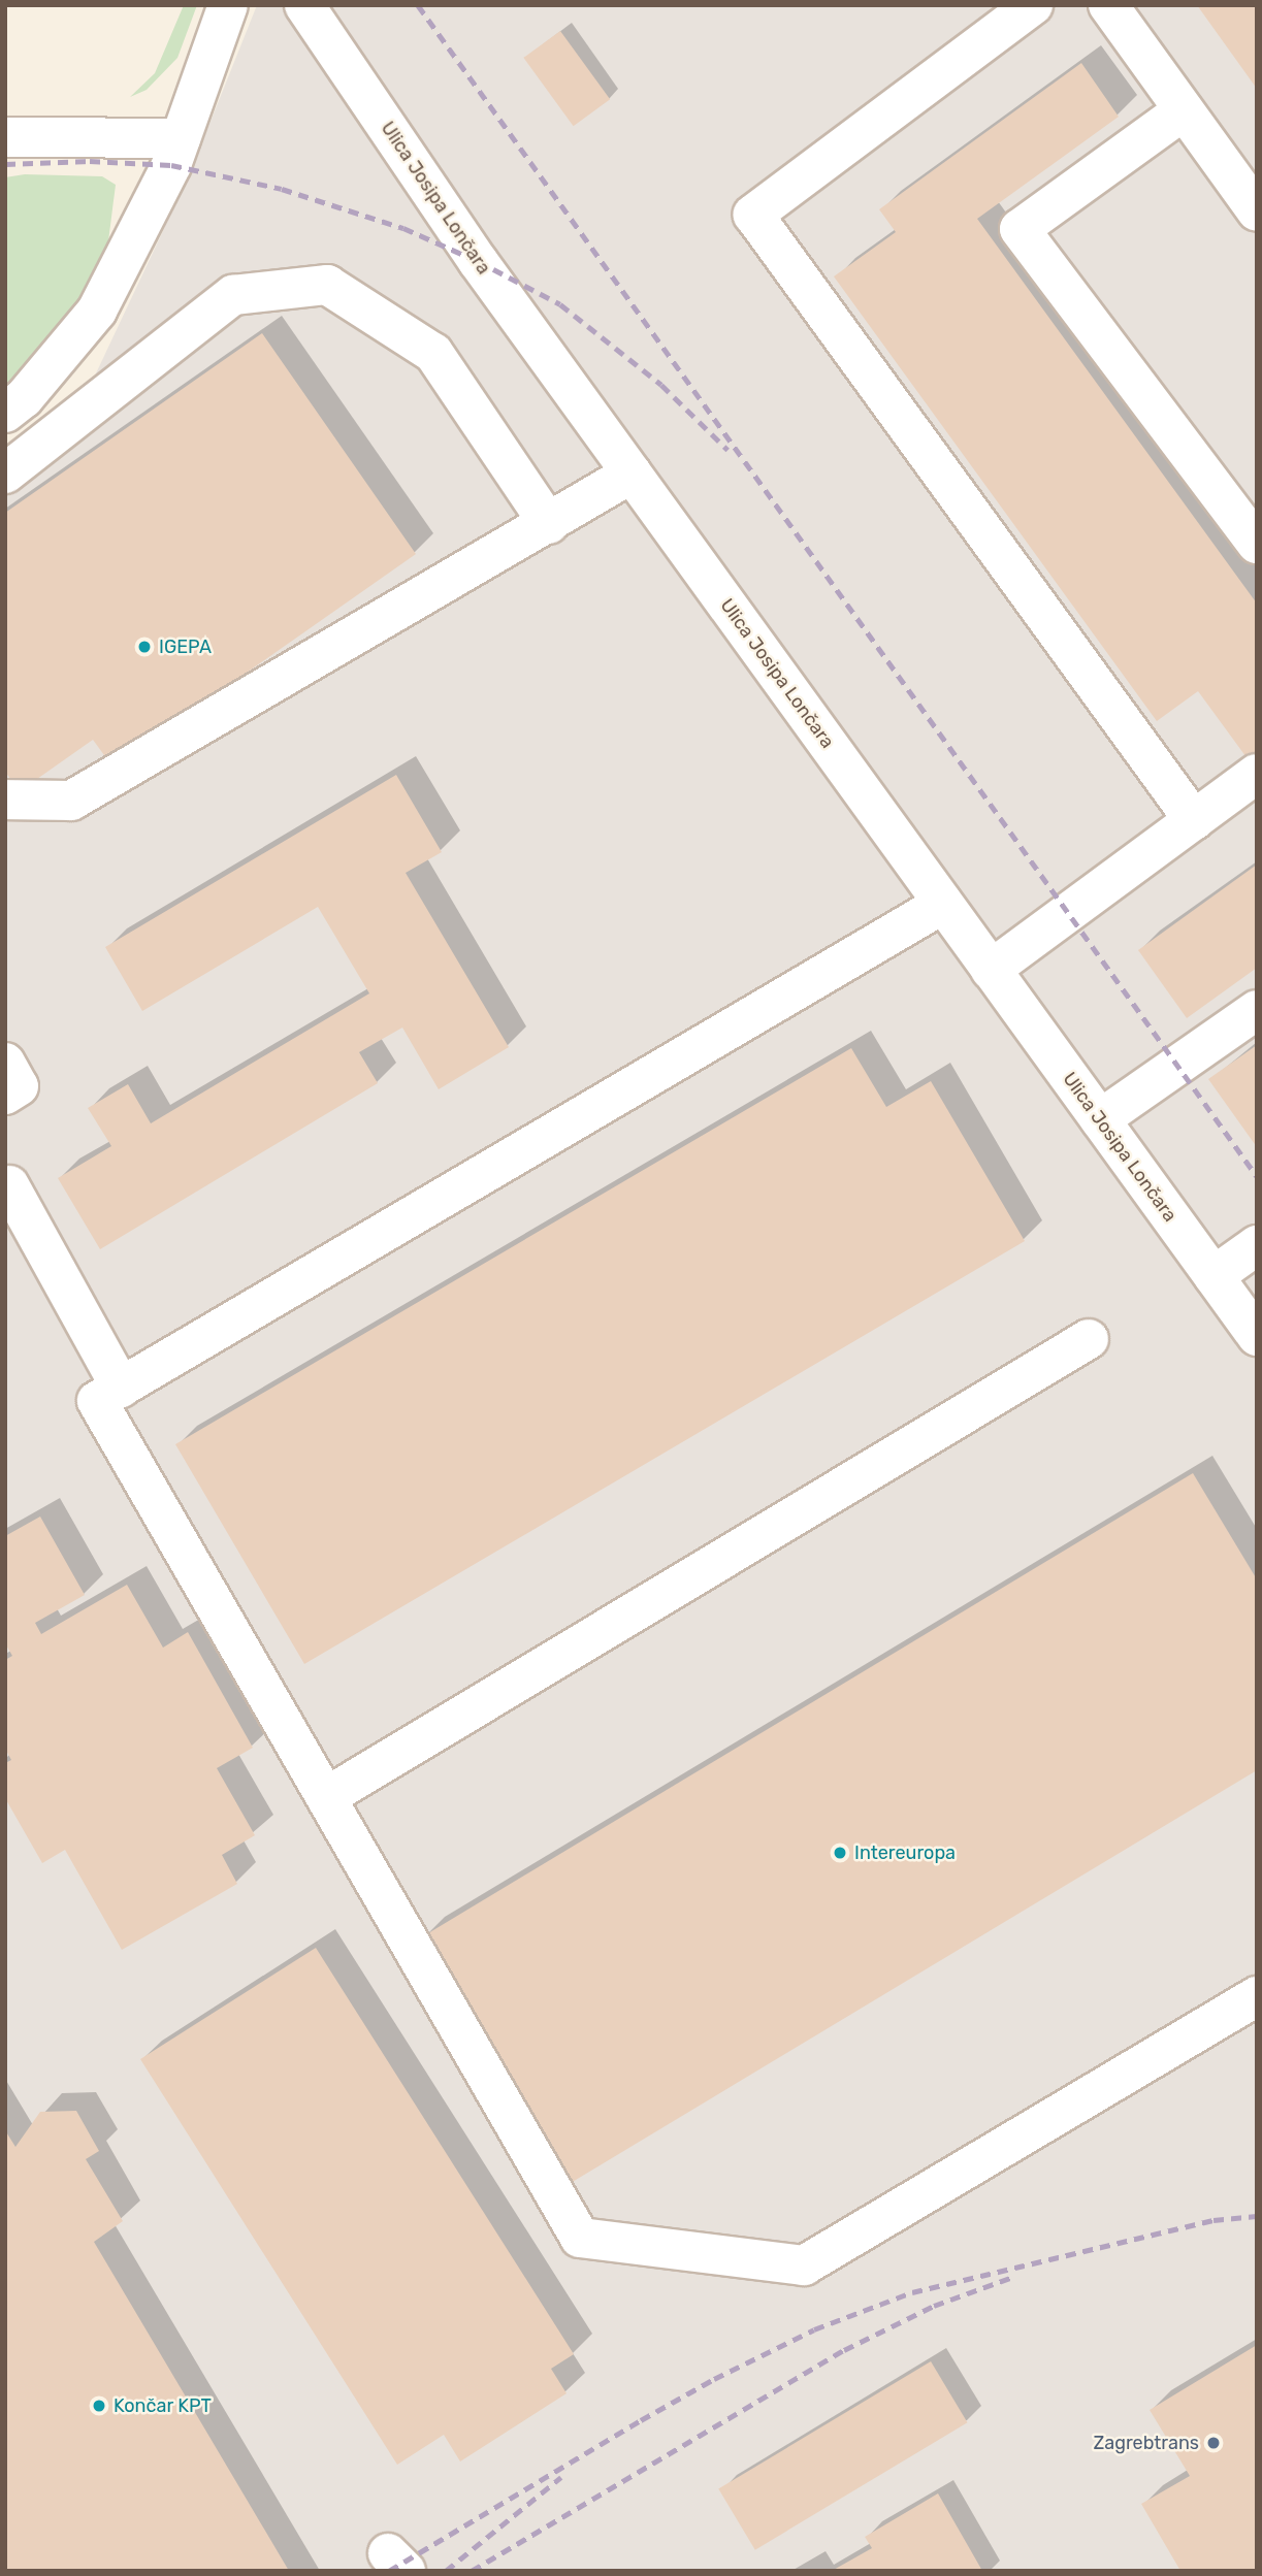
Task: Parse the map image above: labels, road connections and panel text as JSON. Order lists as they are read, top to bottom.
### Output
{
  "streets": {
    "street": ["Ulica Josipa Lončara"]
  },
  "places": [
    "IGEPA",
    "Intereuropa",
    "Končar KPT",
    "Zagrebtrans"
  ]
}
